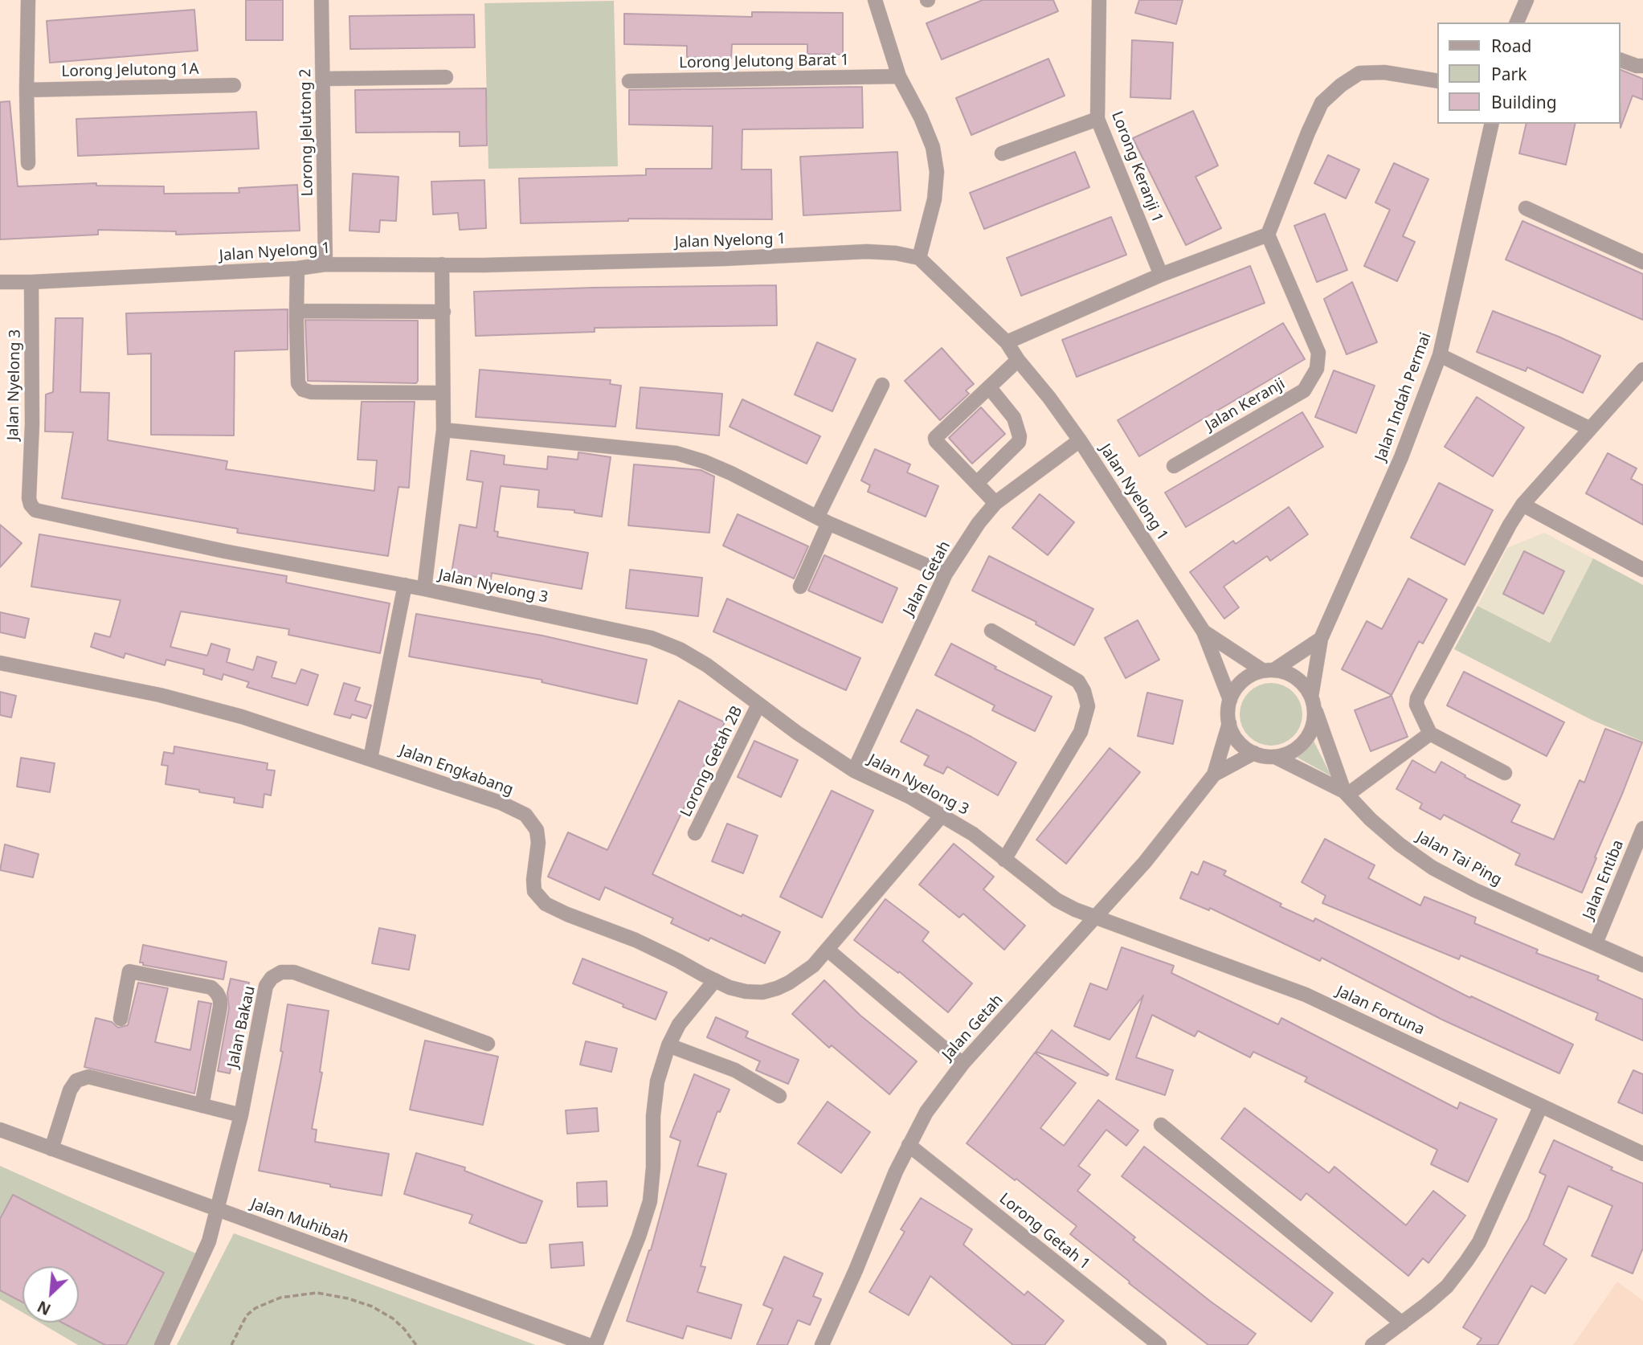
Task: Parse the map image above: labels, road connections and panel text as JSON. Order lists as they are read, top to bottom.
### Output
{
  "streets": {
    "street": [
      "Lorong Jelutong Barat 1",
      "Lorong Jelutong 1A",
      "Lorong Jelutong 2",
      "Lorong Keranji 1",
      "Jalan Nyelong 1",
      "Jalan Nyelong 3",
      "Jalan Indah Permai",
      "Jalan Keranji",
      "Jalan Getah",
      "Lorong Getah 2B",
      "Jalan Engkabang",
      "Jalan Tai Ping",
      "Jalan Entiba",
      "Jalan Fortuna",
      "Jalan Bakau",
      "Jalan Muhibah",
      "Lorong Getah 1"
    ]
  },
  "crossings": [
    ["Lorong Jelutong 2", "Jalan Nyelong 1"],
    ["Jalan Nyelong 1", "Jalan Nyelong 3"],
    ["Jalan Nyelong 1", "Jalan Indah Permai"],
    ["Jalan Nyelong 1", "Jalan Getah"],
    ["Jalan Nyelong 1", "Jalan Tai Ping"],
    ["Jalan Nyelong 3", "Jalan Getah"],
    ["Jalan Nyelong 3", "Lorong Getah 2B"],
    ["Jalan Nyelong 3", "Jalan Engkabang"],
    ["Jalan Nyelong 3", "Jalan Fortuna"],
    ["Jalan Indah Permai", "Jalan Tai Ping"],
    ["Jalan Getah", "Jalan Fortuna"],
    ["Jalan Getah", "Lorong Getah 1"],
    ["Jalan Tai Ping", "Jalan Entiba"],
    ["Jalan Bakau", "Jalan Muhibah"]
  ],
  "legend": ["Road", "Park", "Building"],
  "north": "bottom left"
}
